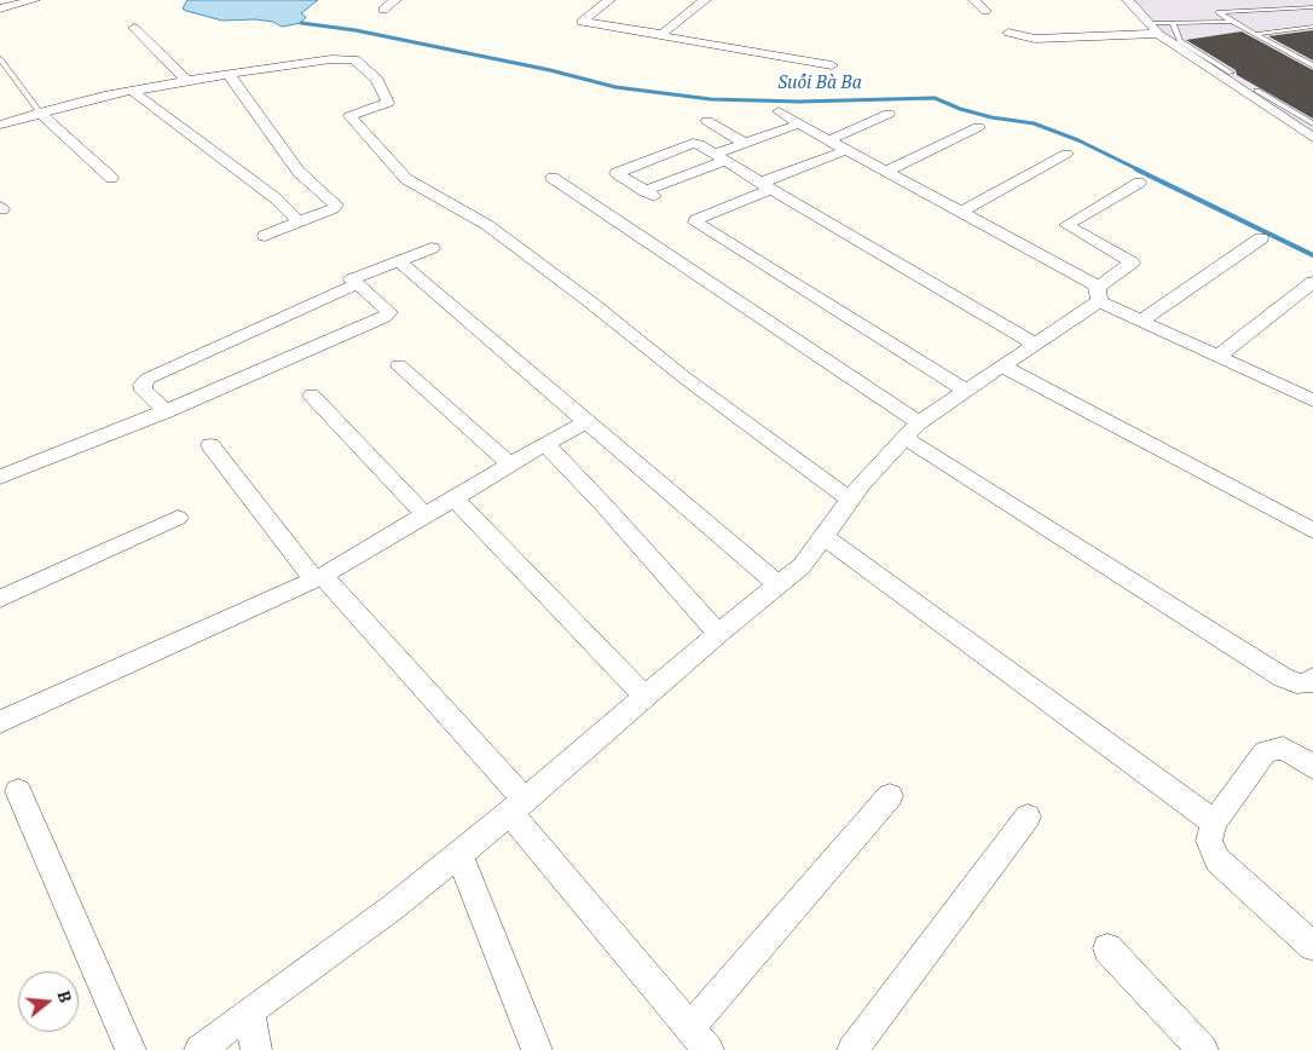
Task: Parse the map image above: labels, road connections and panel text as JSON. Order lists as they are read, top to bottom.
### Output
{
  "water": ["Suối Bà Ba"],
  "north": "right"
}
